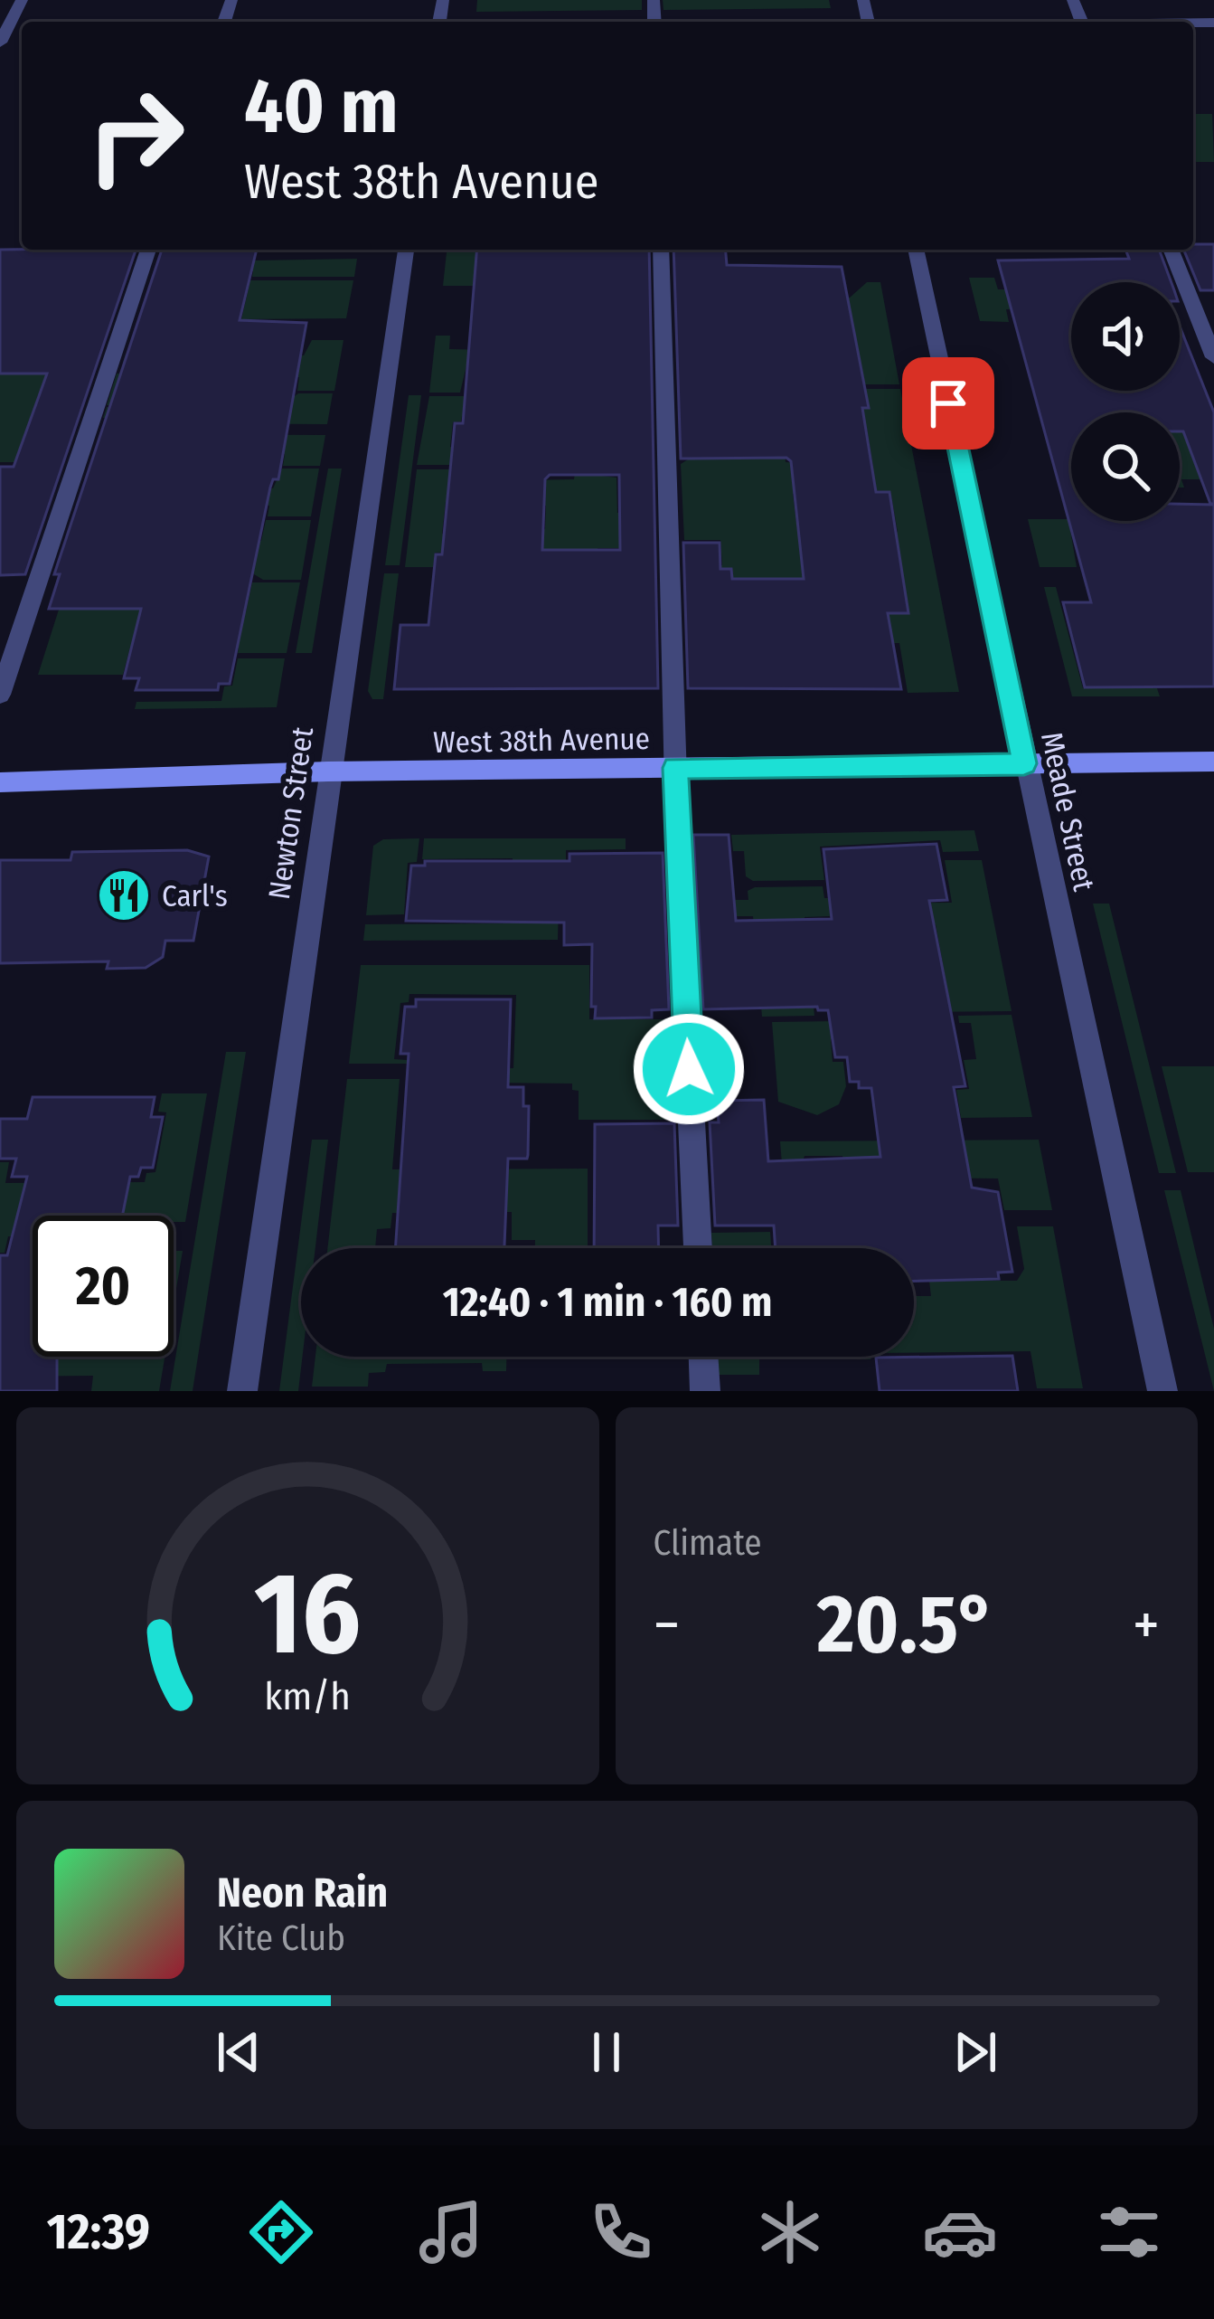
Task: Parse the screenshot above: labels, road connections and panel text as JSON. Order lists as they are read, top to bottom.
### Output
{
  "streets": {
    "main road": ["West 38th Avenue"],
    "street": ["Meade Street", "Newton Street"]
  },
  "crossings": [
    ["West 38th Avenue", "Meade Street"],
    ["West 38th Avenue", "Newton Street"]
  ],
  "places": {
    "restaurant": ["Carl's"]
  },
  "page": {
    "turn": ["40 m", "West 38th Avenue"],
    "limit": "20",
    "trip": "12:40 · 1 min · 160 m",
    "tile": "Climate",
    "heat": ["−", "20.5°", "+"],
    "song": ["Neon Rain", "Kite Club"],
    "tabs": "12:39",
    "gauge": ["16", "km/h"]
  }
}
